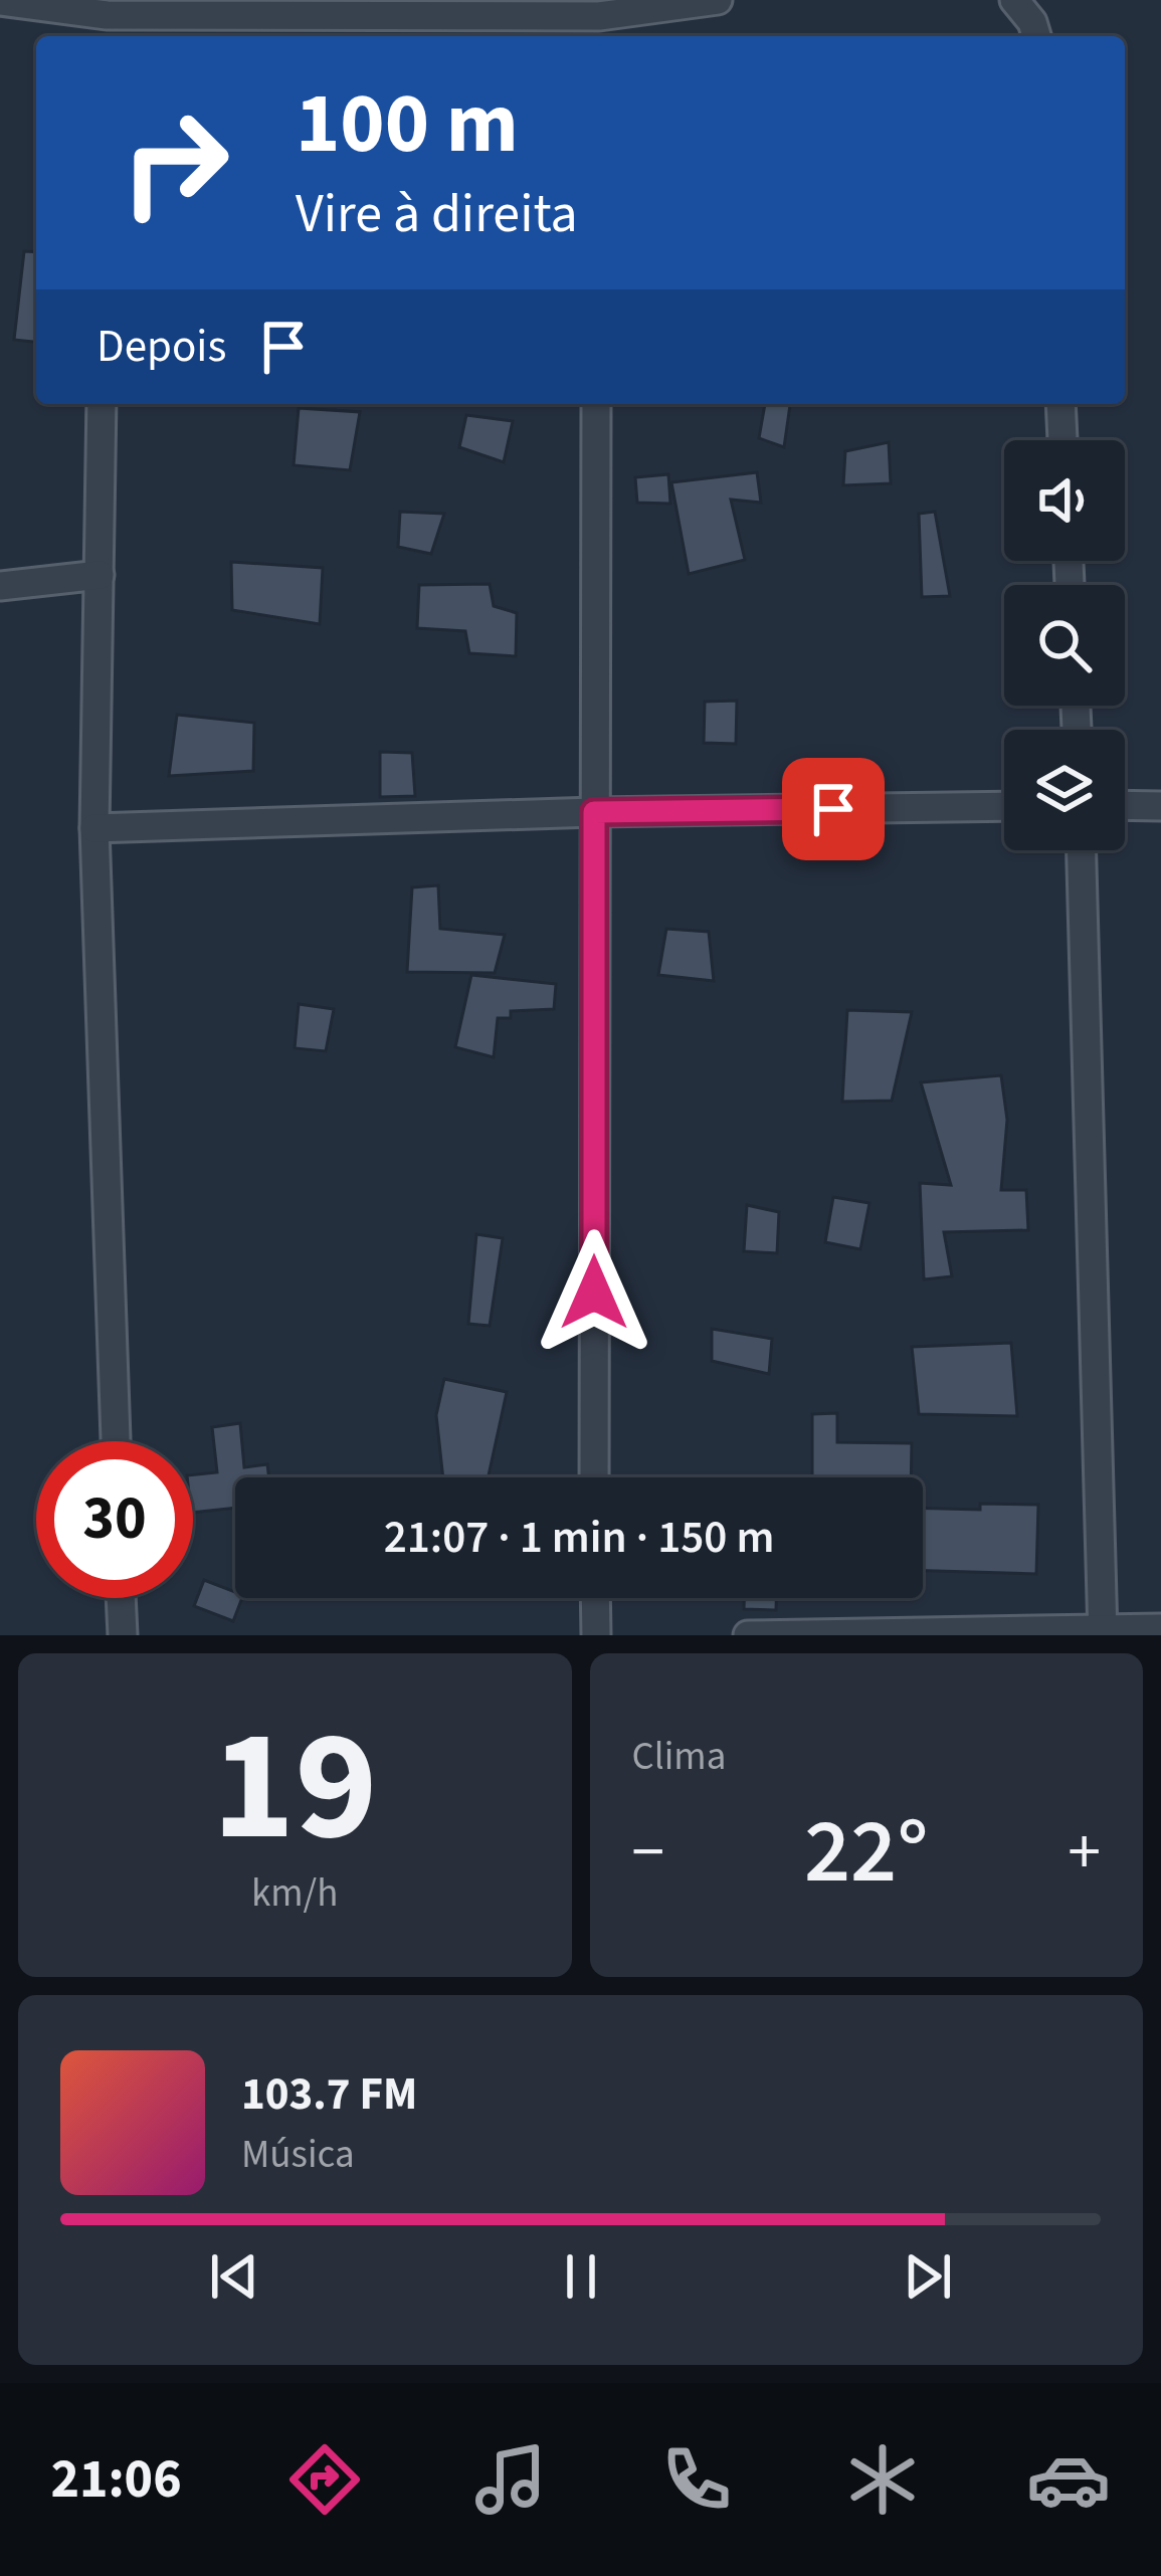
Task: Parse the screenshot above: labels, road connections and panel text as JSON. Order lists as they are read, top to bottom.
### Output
{
  "page": {
    "turn": ["100 m", "Vire à direita"],
    "then": "Depois",
    "limit": "30",
    "trip": "21:07 · 1 min · 150 m",
    "tile": [
      ["19", "km/h"],
      "Clima"
    ],
    "heat": ["−", "22°", "+"],
    "song": ["103.7 FM", "Música"],
    "tabs": "21:06"
  }
}
